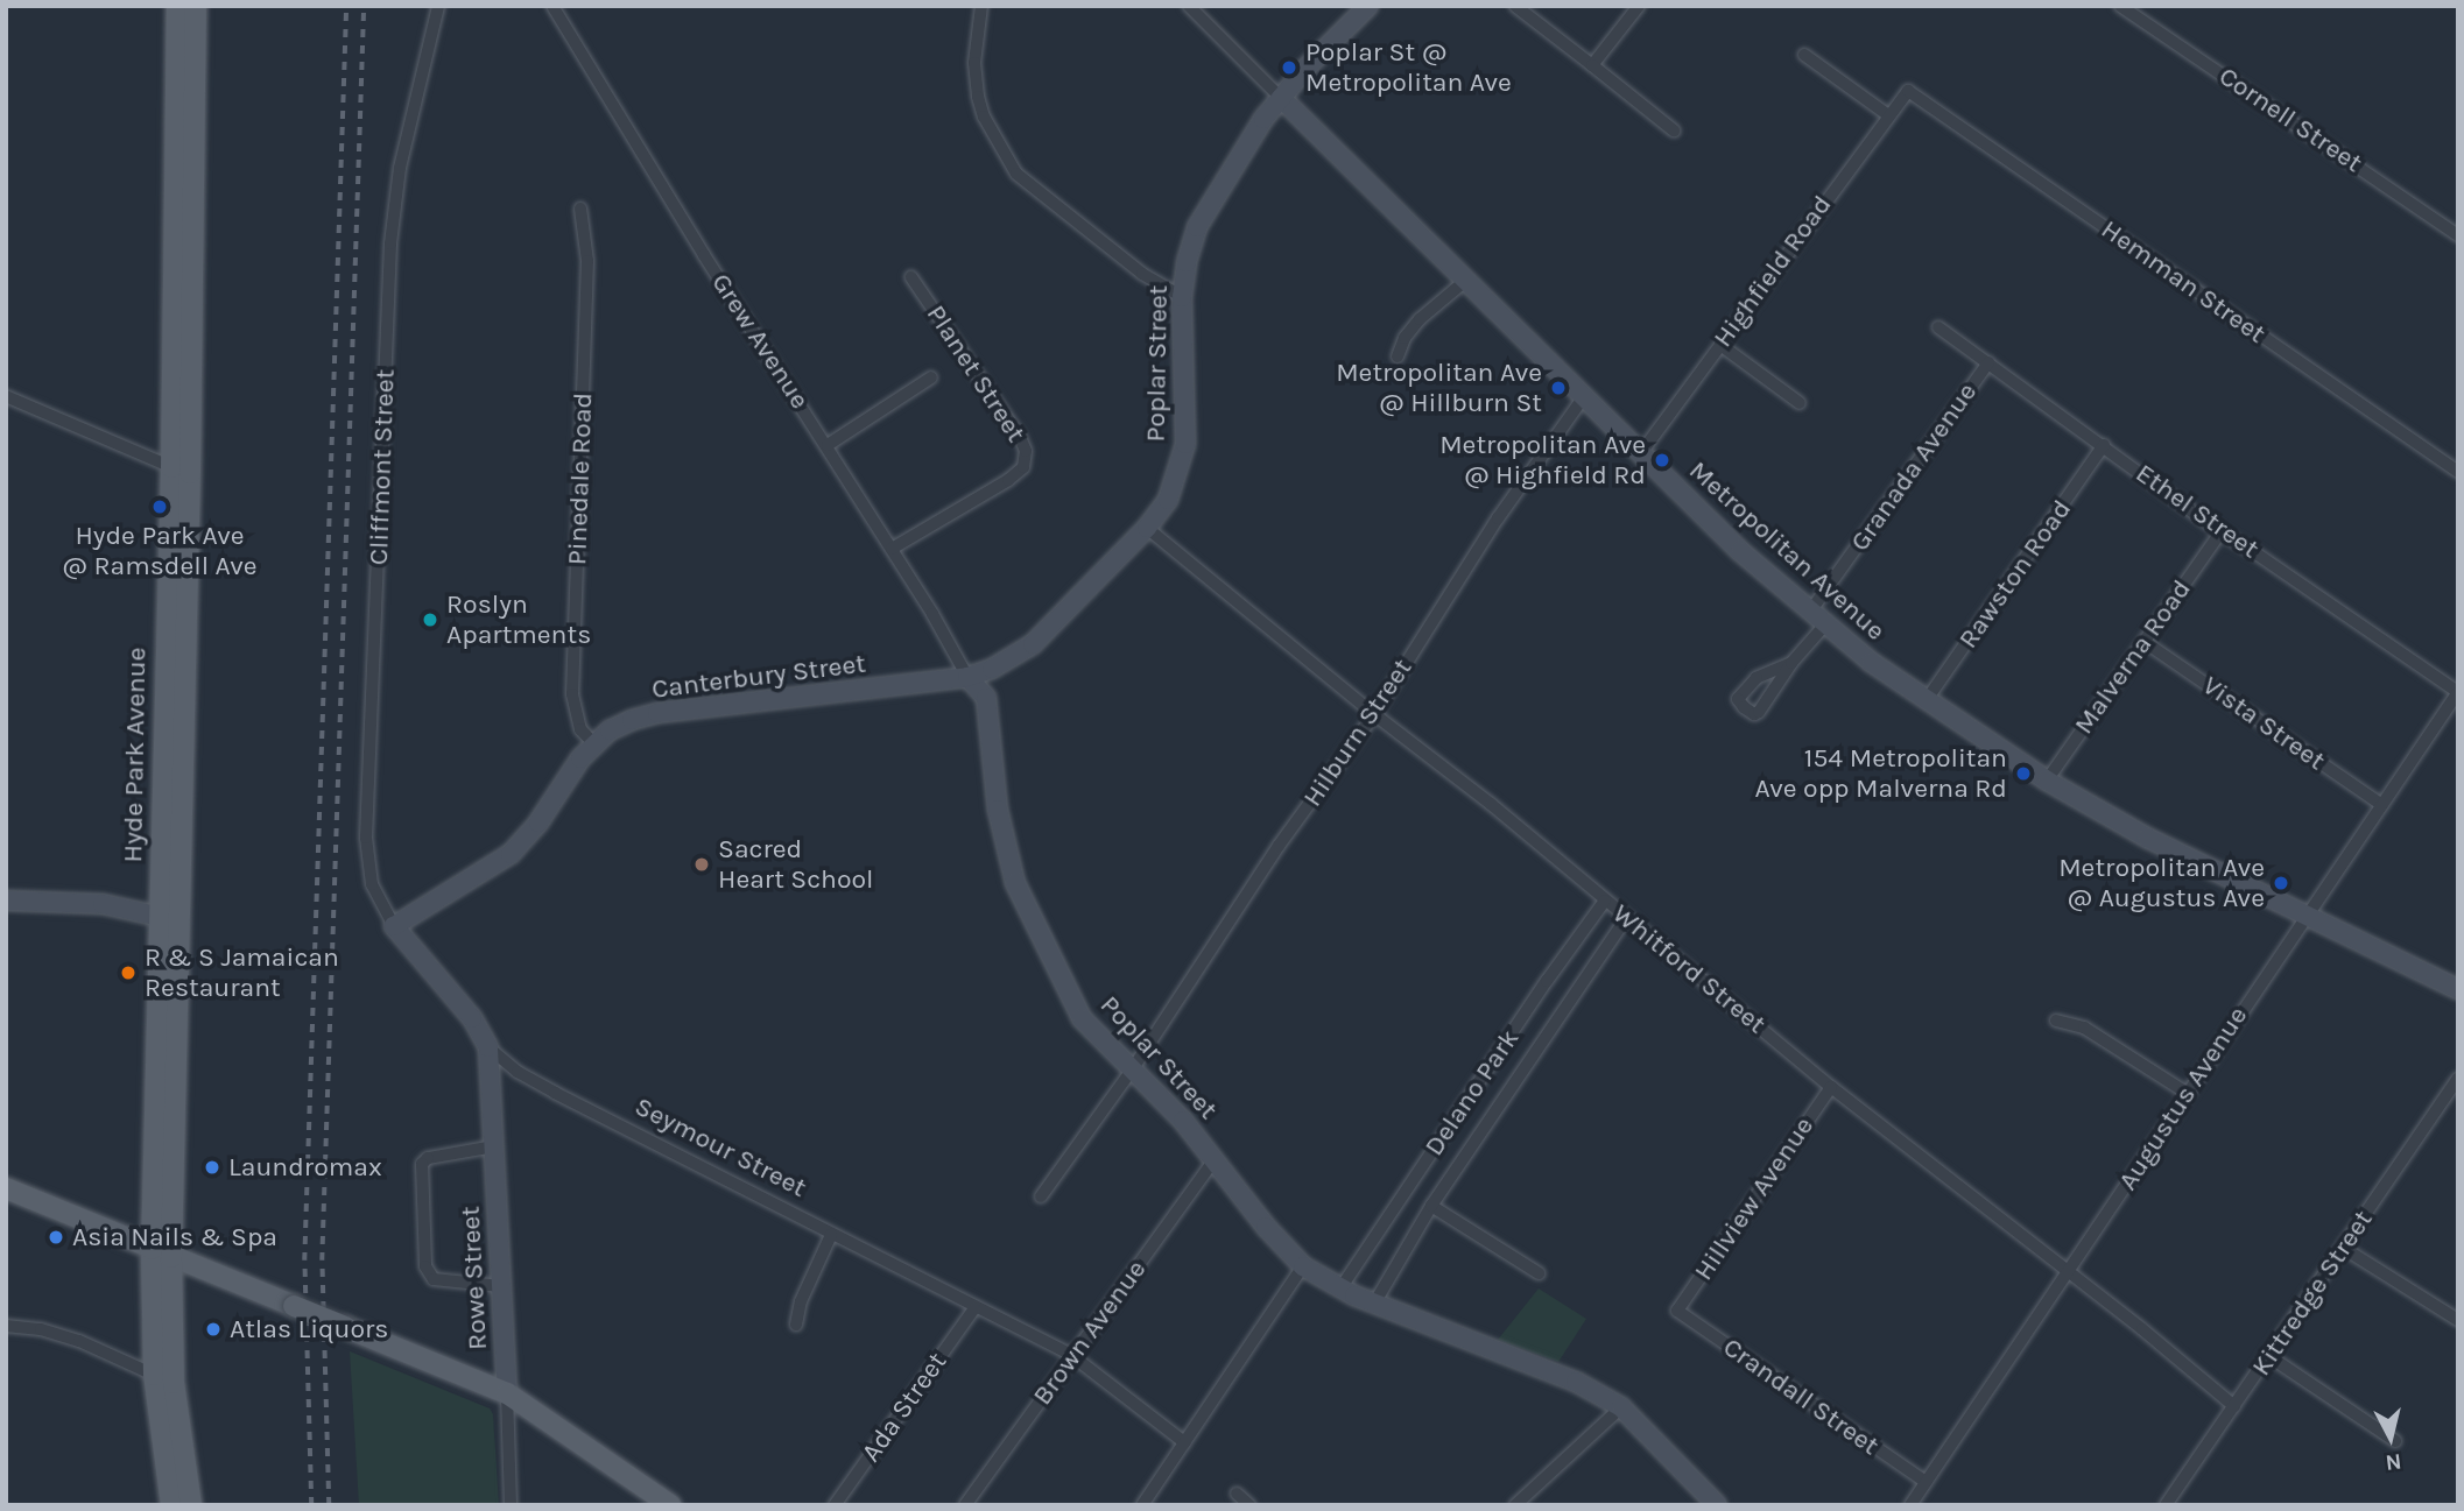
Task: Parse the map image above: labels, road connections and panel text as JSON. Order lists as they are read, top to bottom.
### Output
{
  "streets": {
    "main road": ["Hyde Park Avenue"],
    "street": [
      "Cornell Street",
      "Highfield Road",
      "Hemman Street",
      "Grew Avenue",
      "Poplar Street",
      "Planet Street",
      "Cliffmont Street",
      "Granada Avenue",
      "Pinedale Road",
      "Ethel Street",
      "Metropolitan Avenue",
      "Rawston Road",
      "Malverna Road",
      "Canterbury Street",
      "Vista Street",
      "Hilburn Street",
      "Whitford Street",
      "Delano Park",
      "Augustus Avenue",
      "Seymour Street",
      "Hillview Avenue",
      "Rowe Street",
      "Kittredge Street",
      "Brown Avenue",
      "Crandall Street",
      "Ada Street"
    ]
  },
  "crossings": [
    ["Highfield Road", "Hemman Street"],
    ["Highfield Road", "Metropolitan Avenue"],
    ["Grew Avenue", "Poplar Street"],
    ["Grew Avenue", "Planet Street"],
    ["Grew Avenue", "Canterbury Street"],
    ["Poplar Street", "Metropolitan Avenue"],
    ["Poplar Street", "Canterbury Street"],
    ["Poplar Street", "Hilburn Street"],
    ["Poplar Street", "Whitford Street"],
    ["Poplar Street", "Delano Park"],
    ["Poplar Street", "Brown Avenue"],
    ["Cliffmont Street", "Canterbury Street"],
    ["Cliffmont Street", "Seymour Street"],
    ["Granada Avenue", "Ethel Street"],
    ["Granada Avenue", "Metropolitan Avenue"],
    ["Pinedale Road", "Canterbury Street"],
    ["Ethel Street", "Rawston Road"],
    ["Ethel Street", "Malverna Road"],
    ["Ethel Street", "Augustus Avenue"],
    ["Metropolitan Avenue", "Rawston Road"],
    ["Metropolitan Avenue", "Malverna Road"],
    ["Metropolitan Avenue", "Hilburn Street"],
    ["Metropolitan Avenue", "Augustus Avenue"],
    ["Malverna Road", "Vista Street"],
    ["Canterbury Street", "Seymour Street"],
    ["Vista Street", "Augustus Avenue"],
    ["Hilburn Street", "Whitford Street"],
    ["Whitford Street", "Delano Park"],
    ["Whitford Street", "Augustus Avenue"],
    ["Whitford Street", "Hillview Avenue"],
    ["Whitford Street", "Kittredge Street"],
    ["Augustus Avenue", "Crandall Street"],
    ["Seymour Street", "Rowe Street"],
    ["Seymour Street", "Brown Avenue"],
    ["Seymour Street", "Ada Street"],
    ["Hillview Avenue", "Crandall Street"]
  ],
  "places": [
    "Poplar St @ Metropolitan Ave",
    "Metropolitan Ave @ Hillburn St",
    "Metropolitan Ave @ Highfield Rd",
    "Hyde Park Ave @ Ramsdell Ave",
    "Roslyn Apartments",
    "154 Metropolitan Ave opp Malverna Rd",
    "Sacred Heart School",
    "Metropolitan Ave @ Augustus Ave",
    "R & S Jamaican Restaurant",
    "Laundromax",
    "Asia Nails & Spa",
    "Atlas Liquors"
  ],
  "north": "bottom"
}
